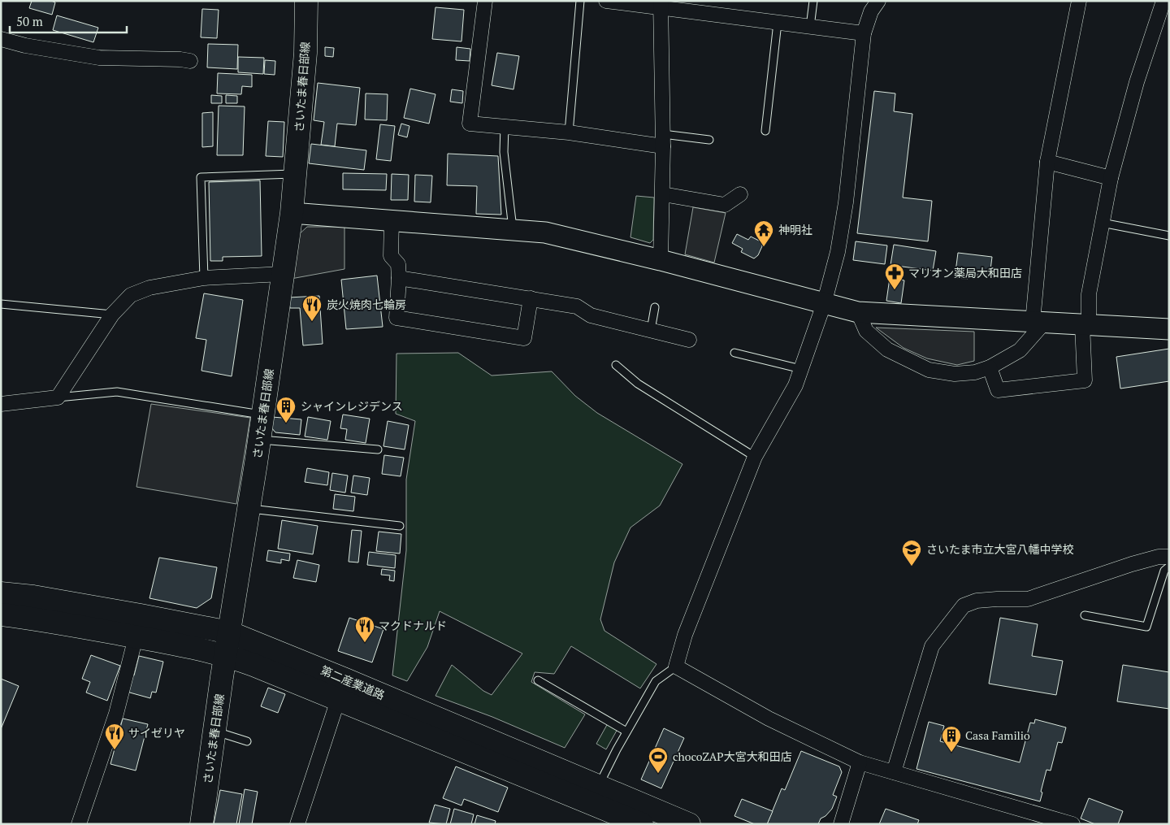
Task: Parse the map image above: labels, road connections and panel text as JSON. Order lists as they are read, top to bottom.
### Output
{
  "streets": {
    "main road": ["さいたま春日部線", "第二産業道路"]
  },
  "crossings": [
    ["さいたま春日部線", "第二産業道路"]
  ],
  "places": {
    "temple": ["神明社"],
    "pharmacy": ["マリオン薬局大和田店"],
    "restaurant": ["炭火焼肉七輪房", "マクドナルド", "サイゼリヤ"],
    "building": ["シャインレジデンス", "Casa Familio"],
    "school or university": ["さいたま市立大宮八幡中学校"],
    "sports": ["chocoZAP大宮大和田店"]
  },
  "scale_bar": "50 m"
}
